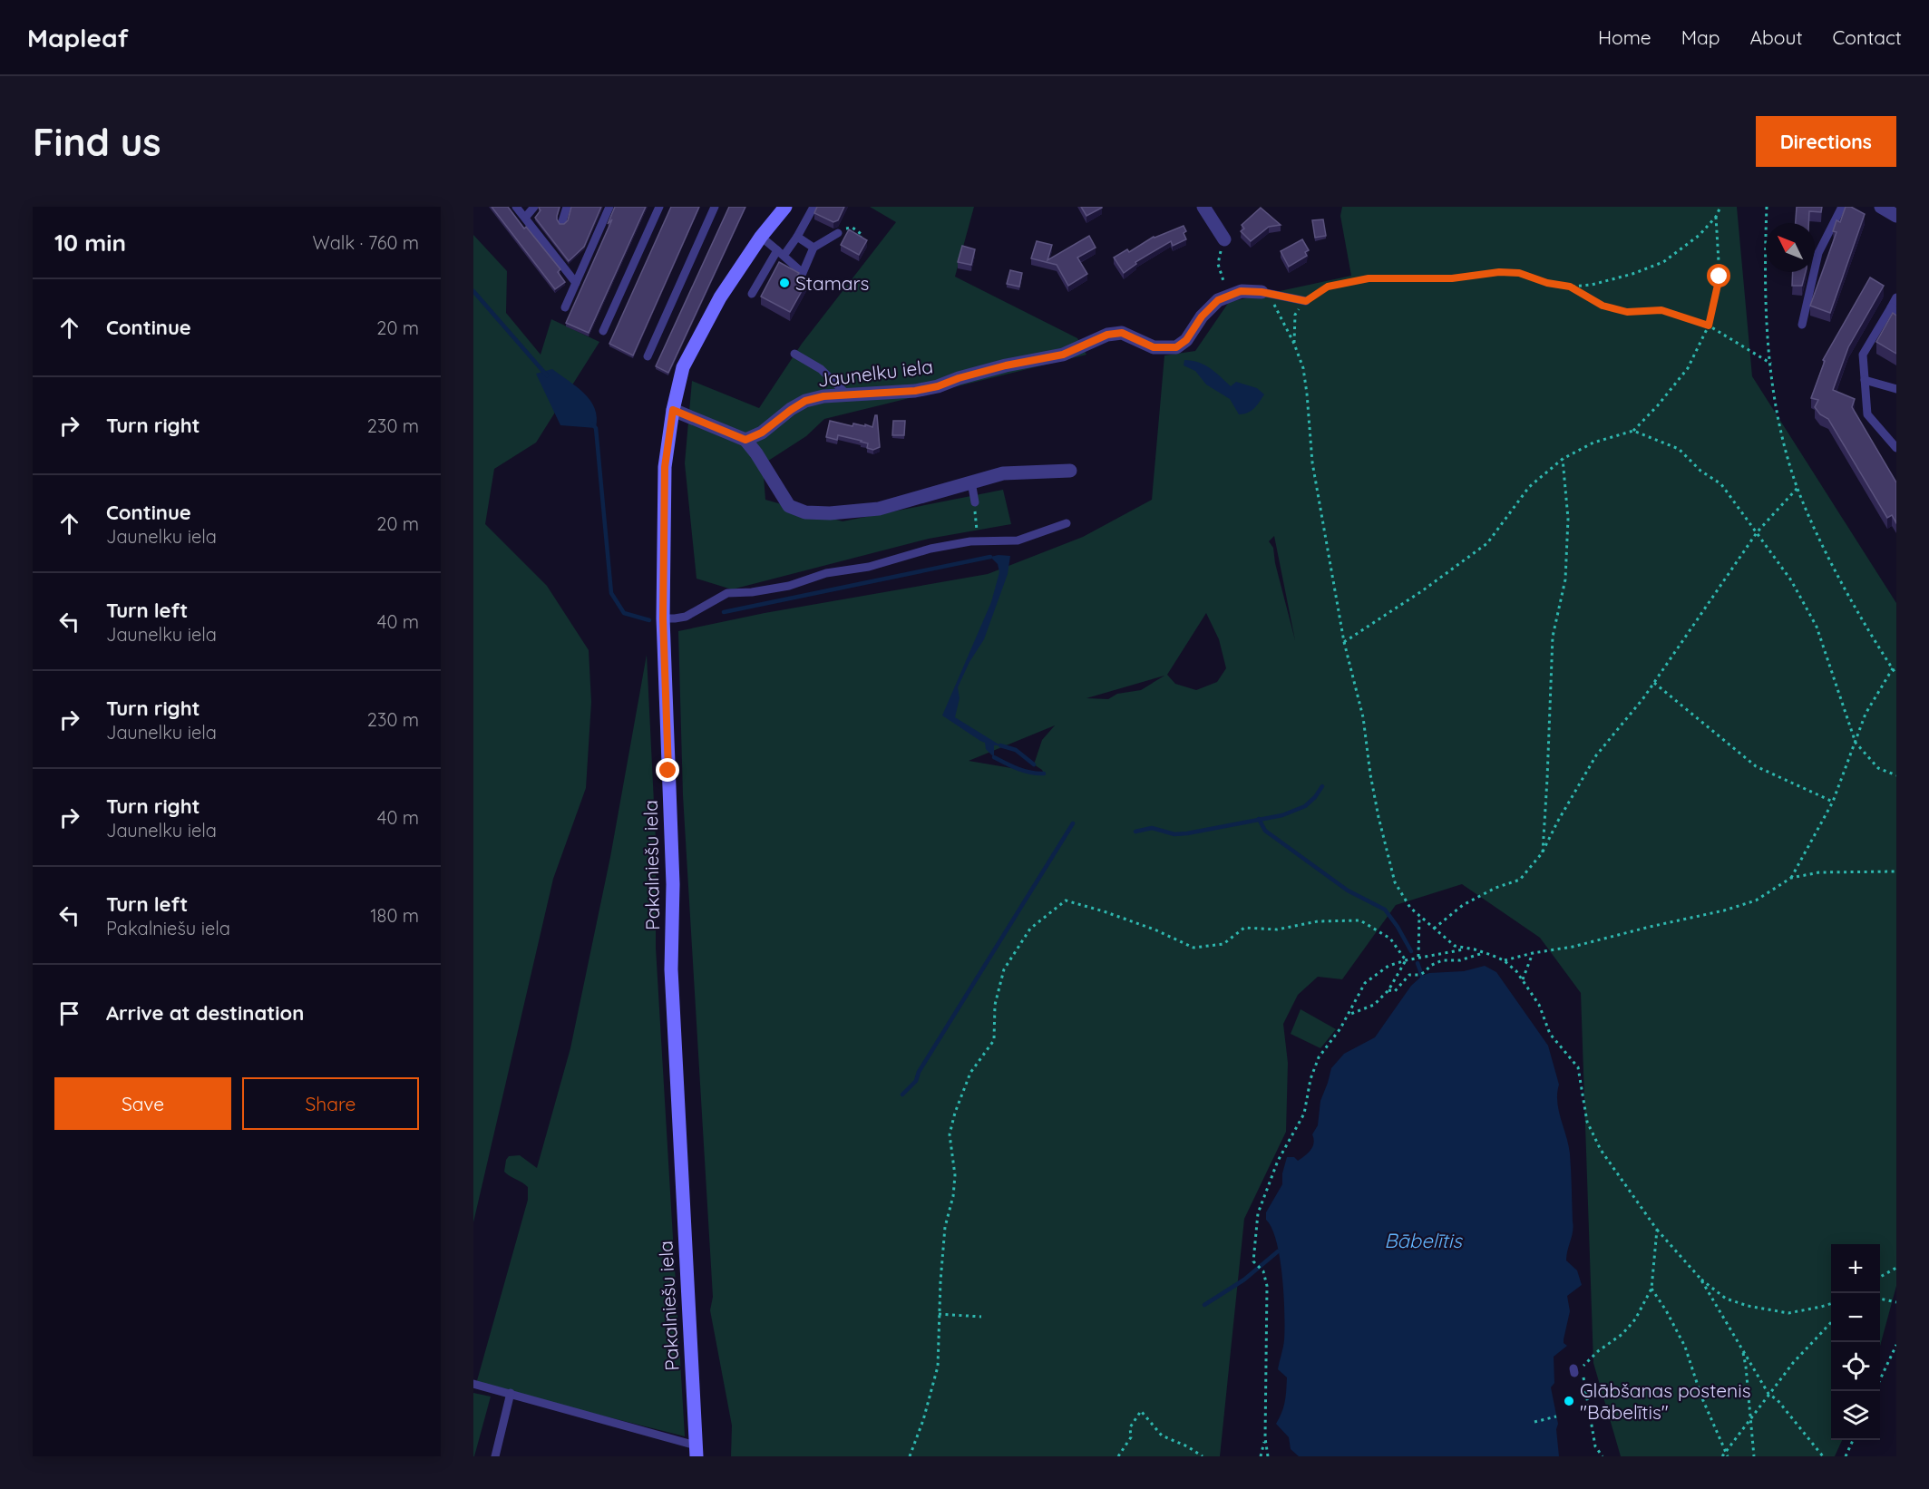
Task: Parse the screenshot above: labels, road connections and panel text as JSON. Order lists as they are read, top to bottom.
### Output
{
  "streets": {
    "street": ["Jaunelku iela", "Pakalniešu iela"]
  },
  "water": ["Bābelītis"],
  "places": ["Stamars", "Glābšanas postenis \"Bābelītis\""],
  "north": "top left",
  "page": {
    "header": "Mapleaf",
    "nav": [
      "Home",
      "Map",
      "About",
      "Contact"
    ],
    "buttons": [
      "Directions",
      ["Save", "Share"]
    ],
    "title": "Find us",
    "heading": ["10 min", "Walk · 760 m"],
    "list": [
      ["Continue", "20 m"],
      ["Turn right", "230 m"],
      ["Continue", "Jaunelku iela", "20 m"],
      ["Turn left", "Jaunelku iela", "40 m"],
      ["Turn right", "Jaunelku iela", "230 m"],
      ["Turn right", "Jaunelku iela", "40 m"],
      ["Turn left", "Pakalniešu iela", "180 m"],
      "Arrive at destination"
    ],
    "map_buttons": ["+", "−"]
  }
}
